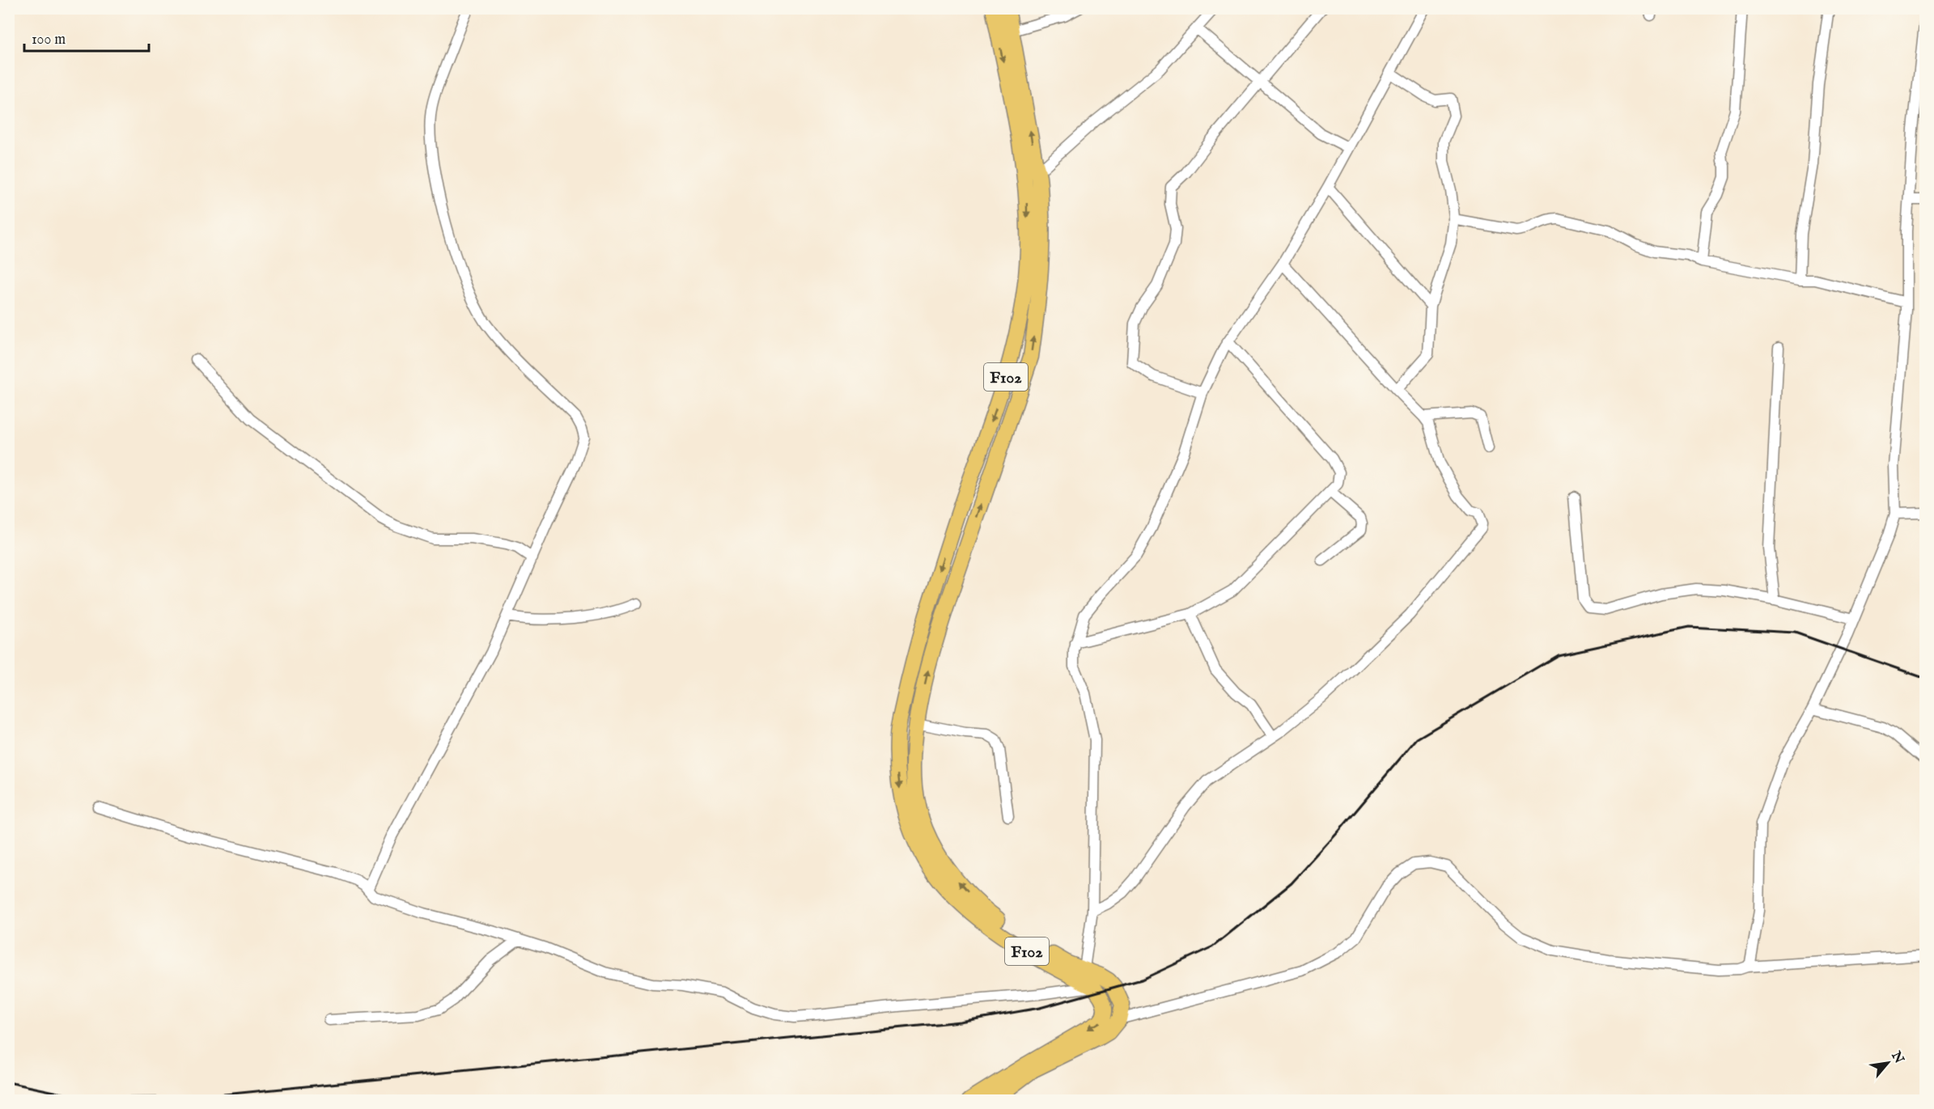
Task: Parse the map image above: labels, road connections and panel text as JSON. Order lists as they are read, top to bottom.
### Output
{
  "streets": {
    "main road": ["F102"]
  },
  "scale_bar": "100 m",
  "north": "top right"
}
